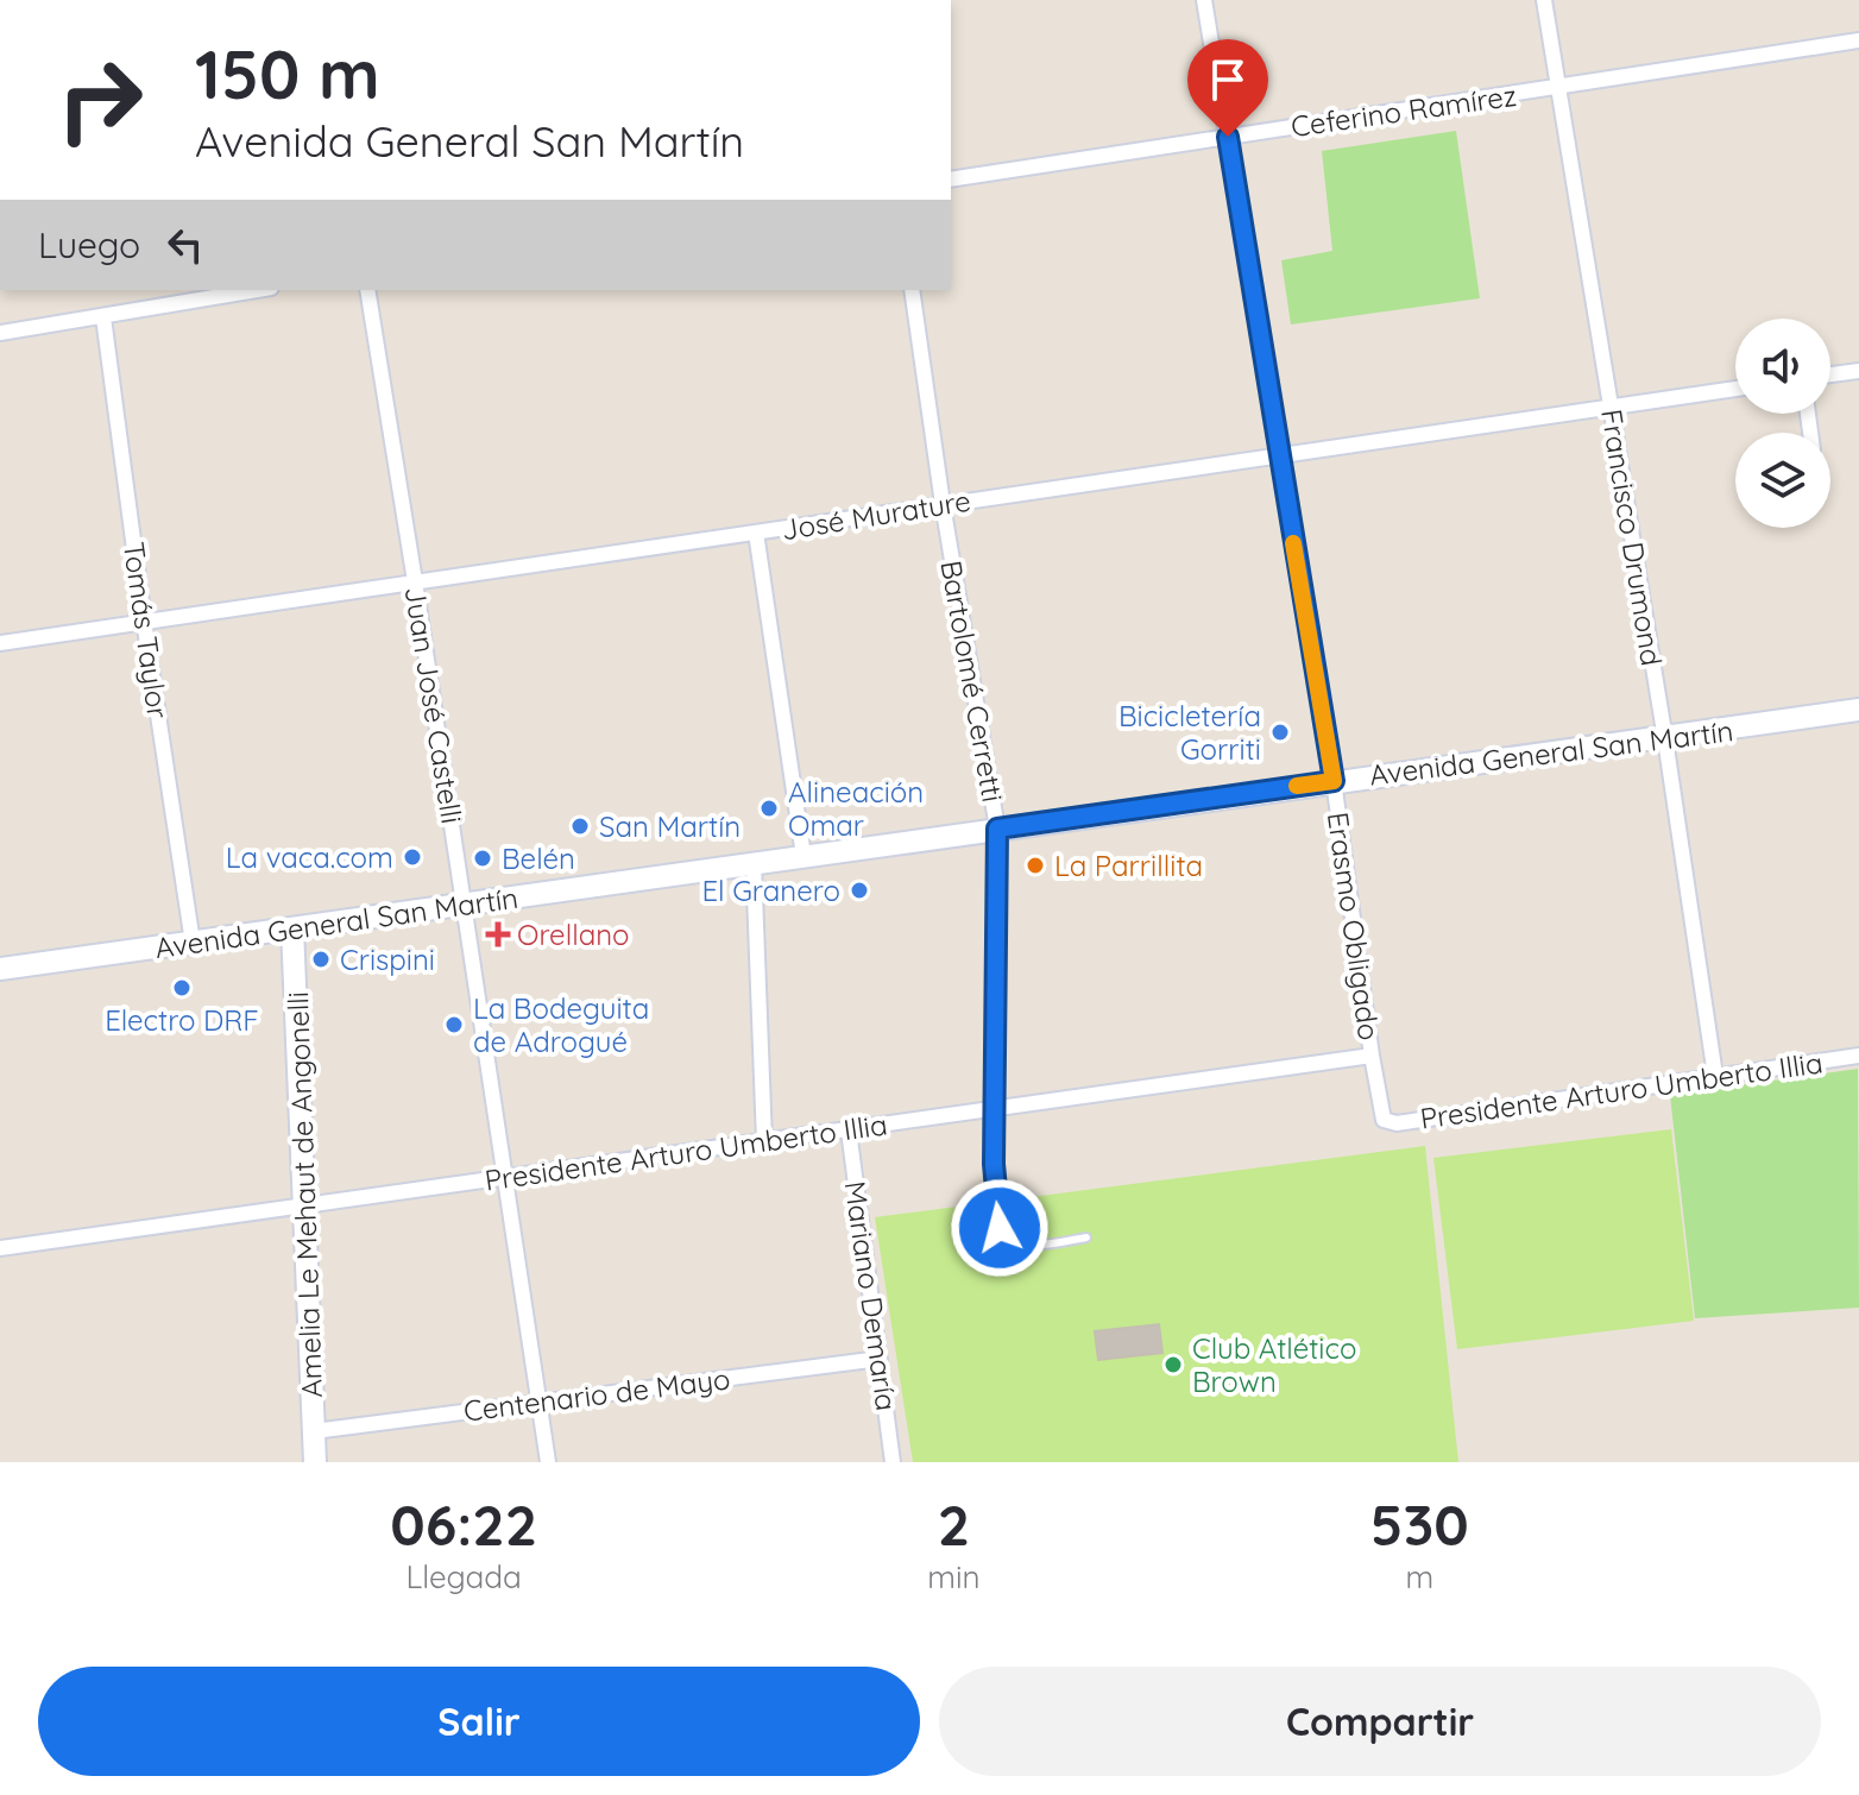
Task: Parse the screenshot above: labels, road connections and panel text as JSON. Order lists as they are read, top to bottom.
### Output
{
  "streets": {
    "main road": ["Avenida General San Martín", "Amelia Le Mehaut de Angonelli"],
    "street": [
      "Ceferino Ramírez",
      "José Murature",
      "Francisco Drumond",
      "Tomás Taylor",
      "Bartolomé Cerretti",
      "Juan José Castelli",
      "Erasmo Obligado",
      "Presidente Arturo Umberto Illia",
      "Mariano Demaría",
      "Centenario de Mayo"
    ]
  },
  "crossings": [
    ["Ceferino Ramírez", "Francisco Drumond"],
    ["Ceferino Ramírez", "Erasmo Obligado"],
    ["José Murature", "Francisco Drumond"],
    ["José Murature", "Tomás Taylor"],
    ["José Murature", "Bartolomé Cerretti"],
    ["José Murature", "Juan José Castelli"],
    ["José Murature", "Erasmo Obligado"],
    ["Francisco Drumond", "Avenida General San Martín"],
    ["Francisco Drumond", "Presidente Arturo Umberto Illia"],
    ["Tomás Taylor", "Avenida General San Martín"],
    ["Bartolomé Cerretti", "Avenida General San Martín"],
    ["Bartolomé Cerretti", "Presidente Arturo Umberto Illia"],
    ["Juan José Castelli", "Avenida General San Martín"],
    ["Juan José Castelli", "Presidente Arturo Umberto Illia"],
    ["Juan José Castelli", "Centenario de Mayo"],
    ["Avenida General San Martín", "Erasmo Obligado"],
    ["Avenida General San Martín", "Amelia Le Mehaut de Angonelli"],
    ["Erasmo Obligado", "Presidente Arturo Umberto Illia"],
    ["Presidente Arturo Umberto Illia", "Amelia Le Mehaut de Angonelli"],
    ["Presidente Arturo Umberto Illia", "Mariano Demaría"],
    ["Amelia Le Mehaut de Angonelli", "Centenario de Mayo"],
    ["Mariano Demaría", "Centenario de Mayo"]
  ],
  "places": {
    "other": [
      "Bicicletería Gorriti",
      "Alineación Omar",
      "San Martín",
      "La vaca.com",
      "Belén",
      "La Parrillita",
      "El Granero",
      "Crispini",
      "Electro DRF",
      "La Bodeguita de Adrogué",
      "Club Atlético Brown"
    ],
    "health": ["Orellano"]
  },
  "page": {
    "turn": ["150 m", "Avenida General San Martín"],
    "then": "Luego",
    "eta": [
      "06:22",
      "Llegada",
      "2",
      "min",
      "530",
      "m"
    ],
    "buttons": ["Salir", "Compartir"]
  }
}
